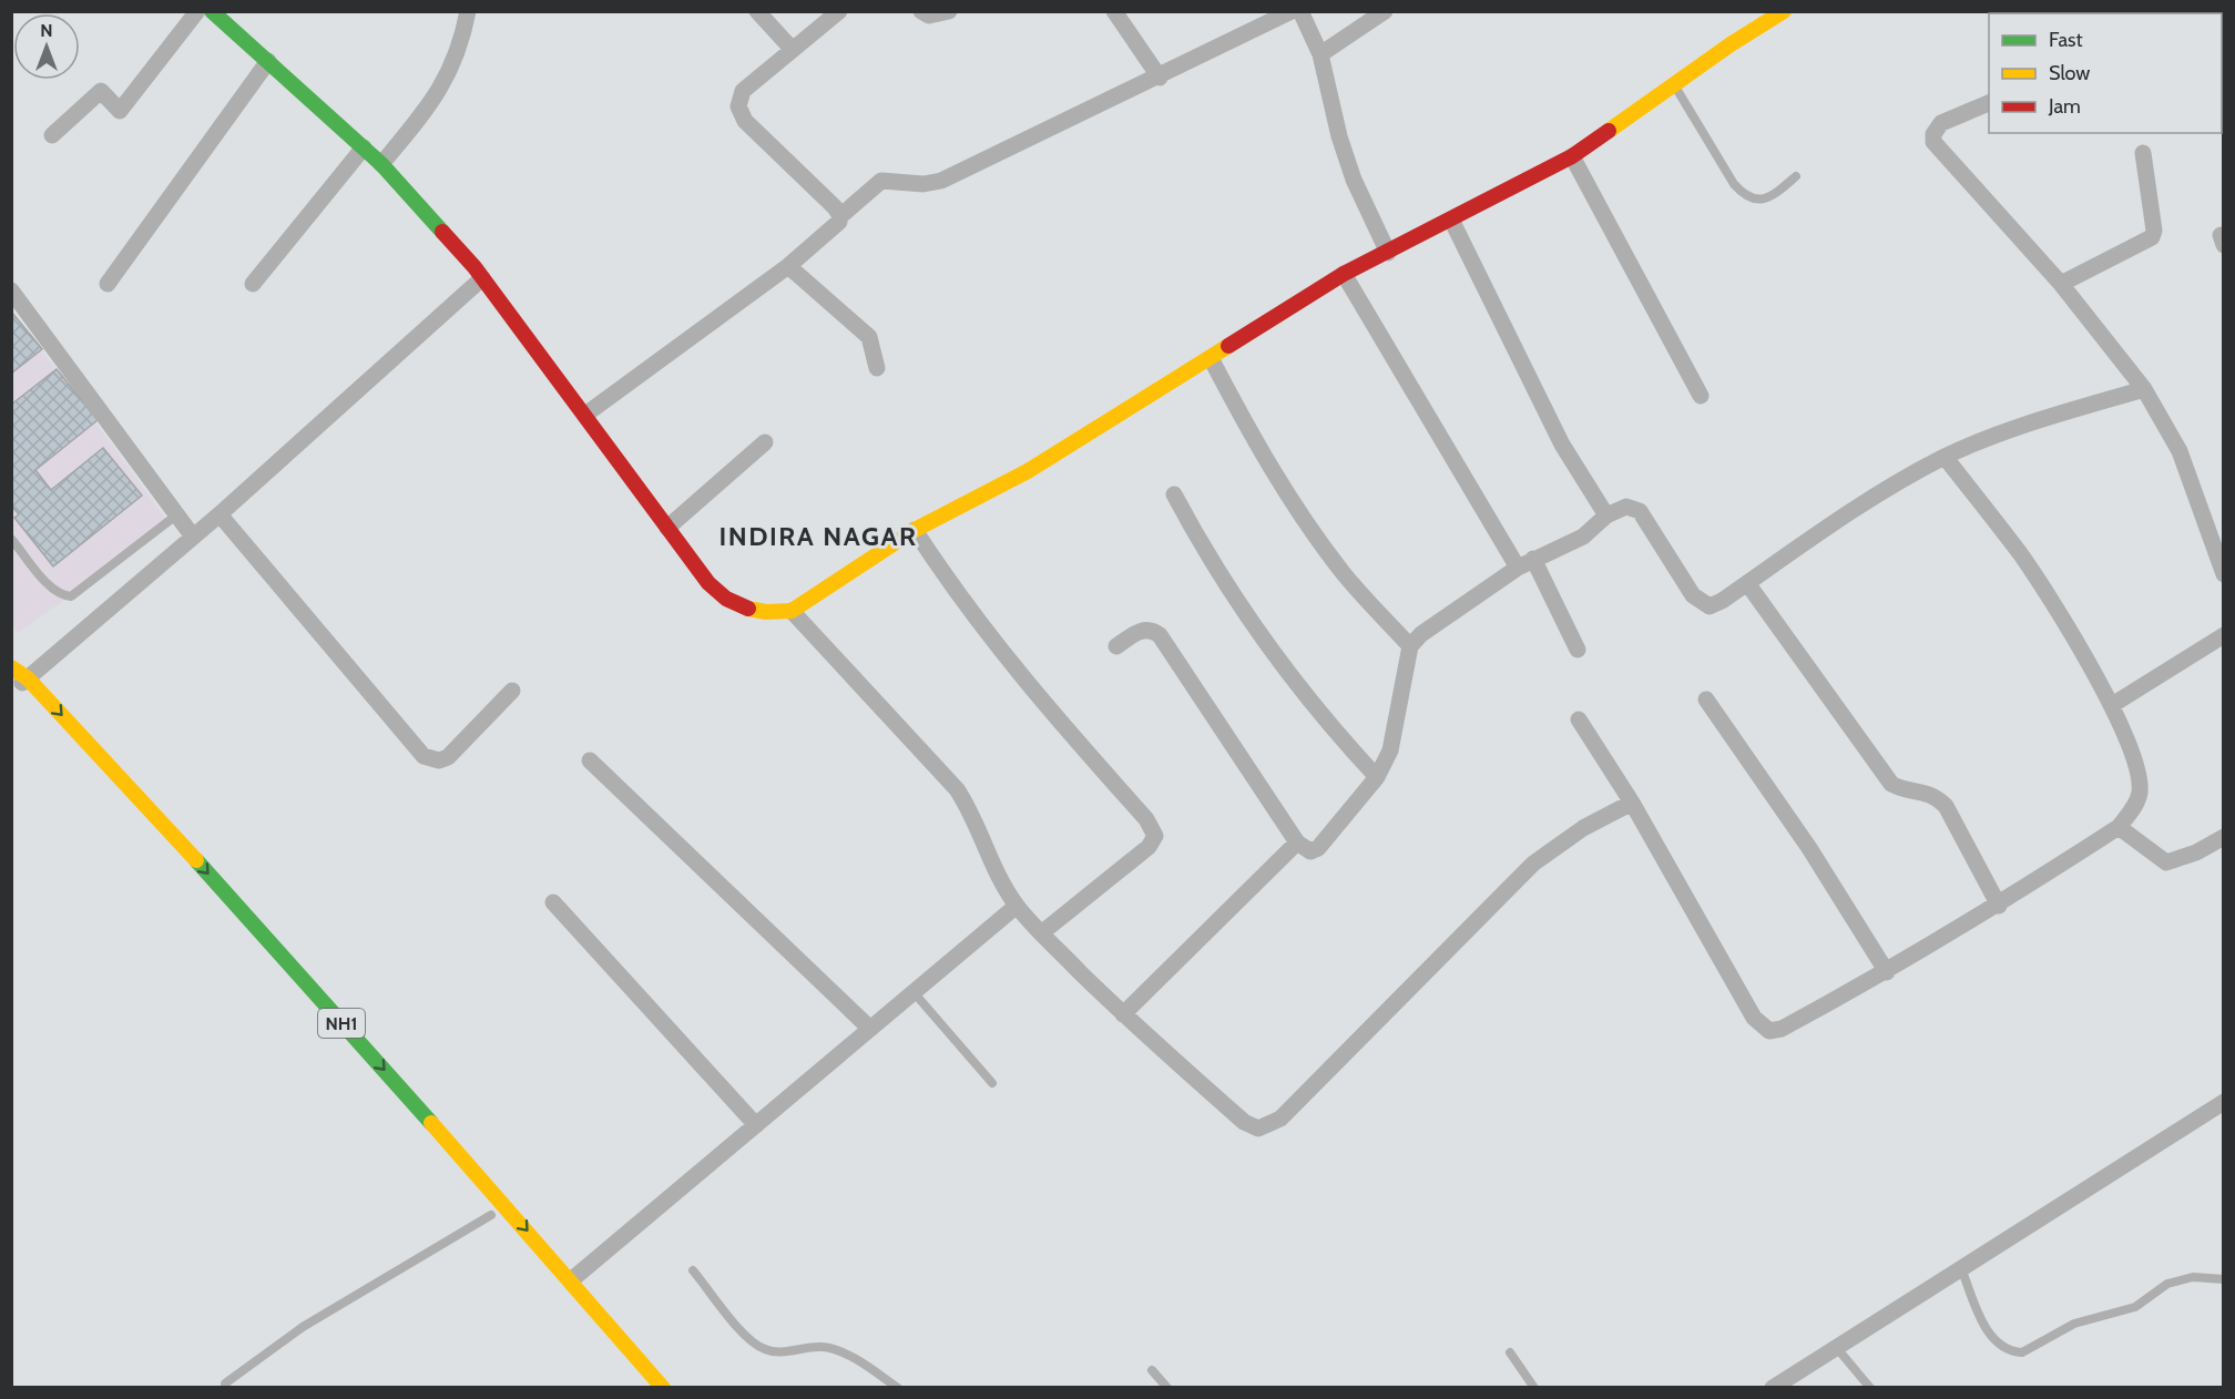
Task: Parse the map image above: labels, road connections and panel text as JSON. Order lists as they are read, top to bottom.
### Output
{
  "streets": {
    "main road": ["NH1"]
  },
  "districts": ["INDIRA NAGAR"],
  "legend": ["Fast", "Slow", "Jam"],
  "north": "top"
}
